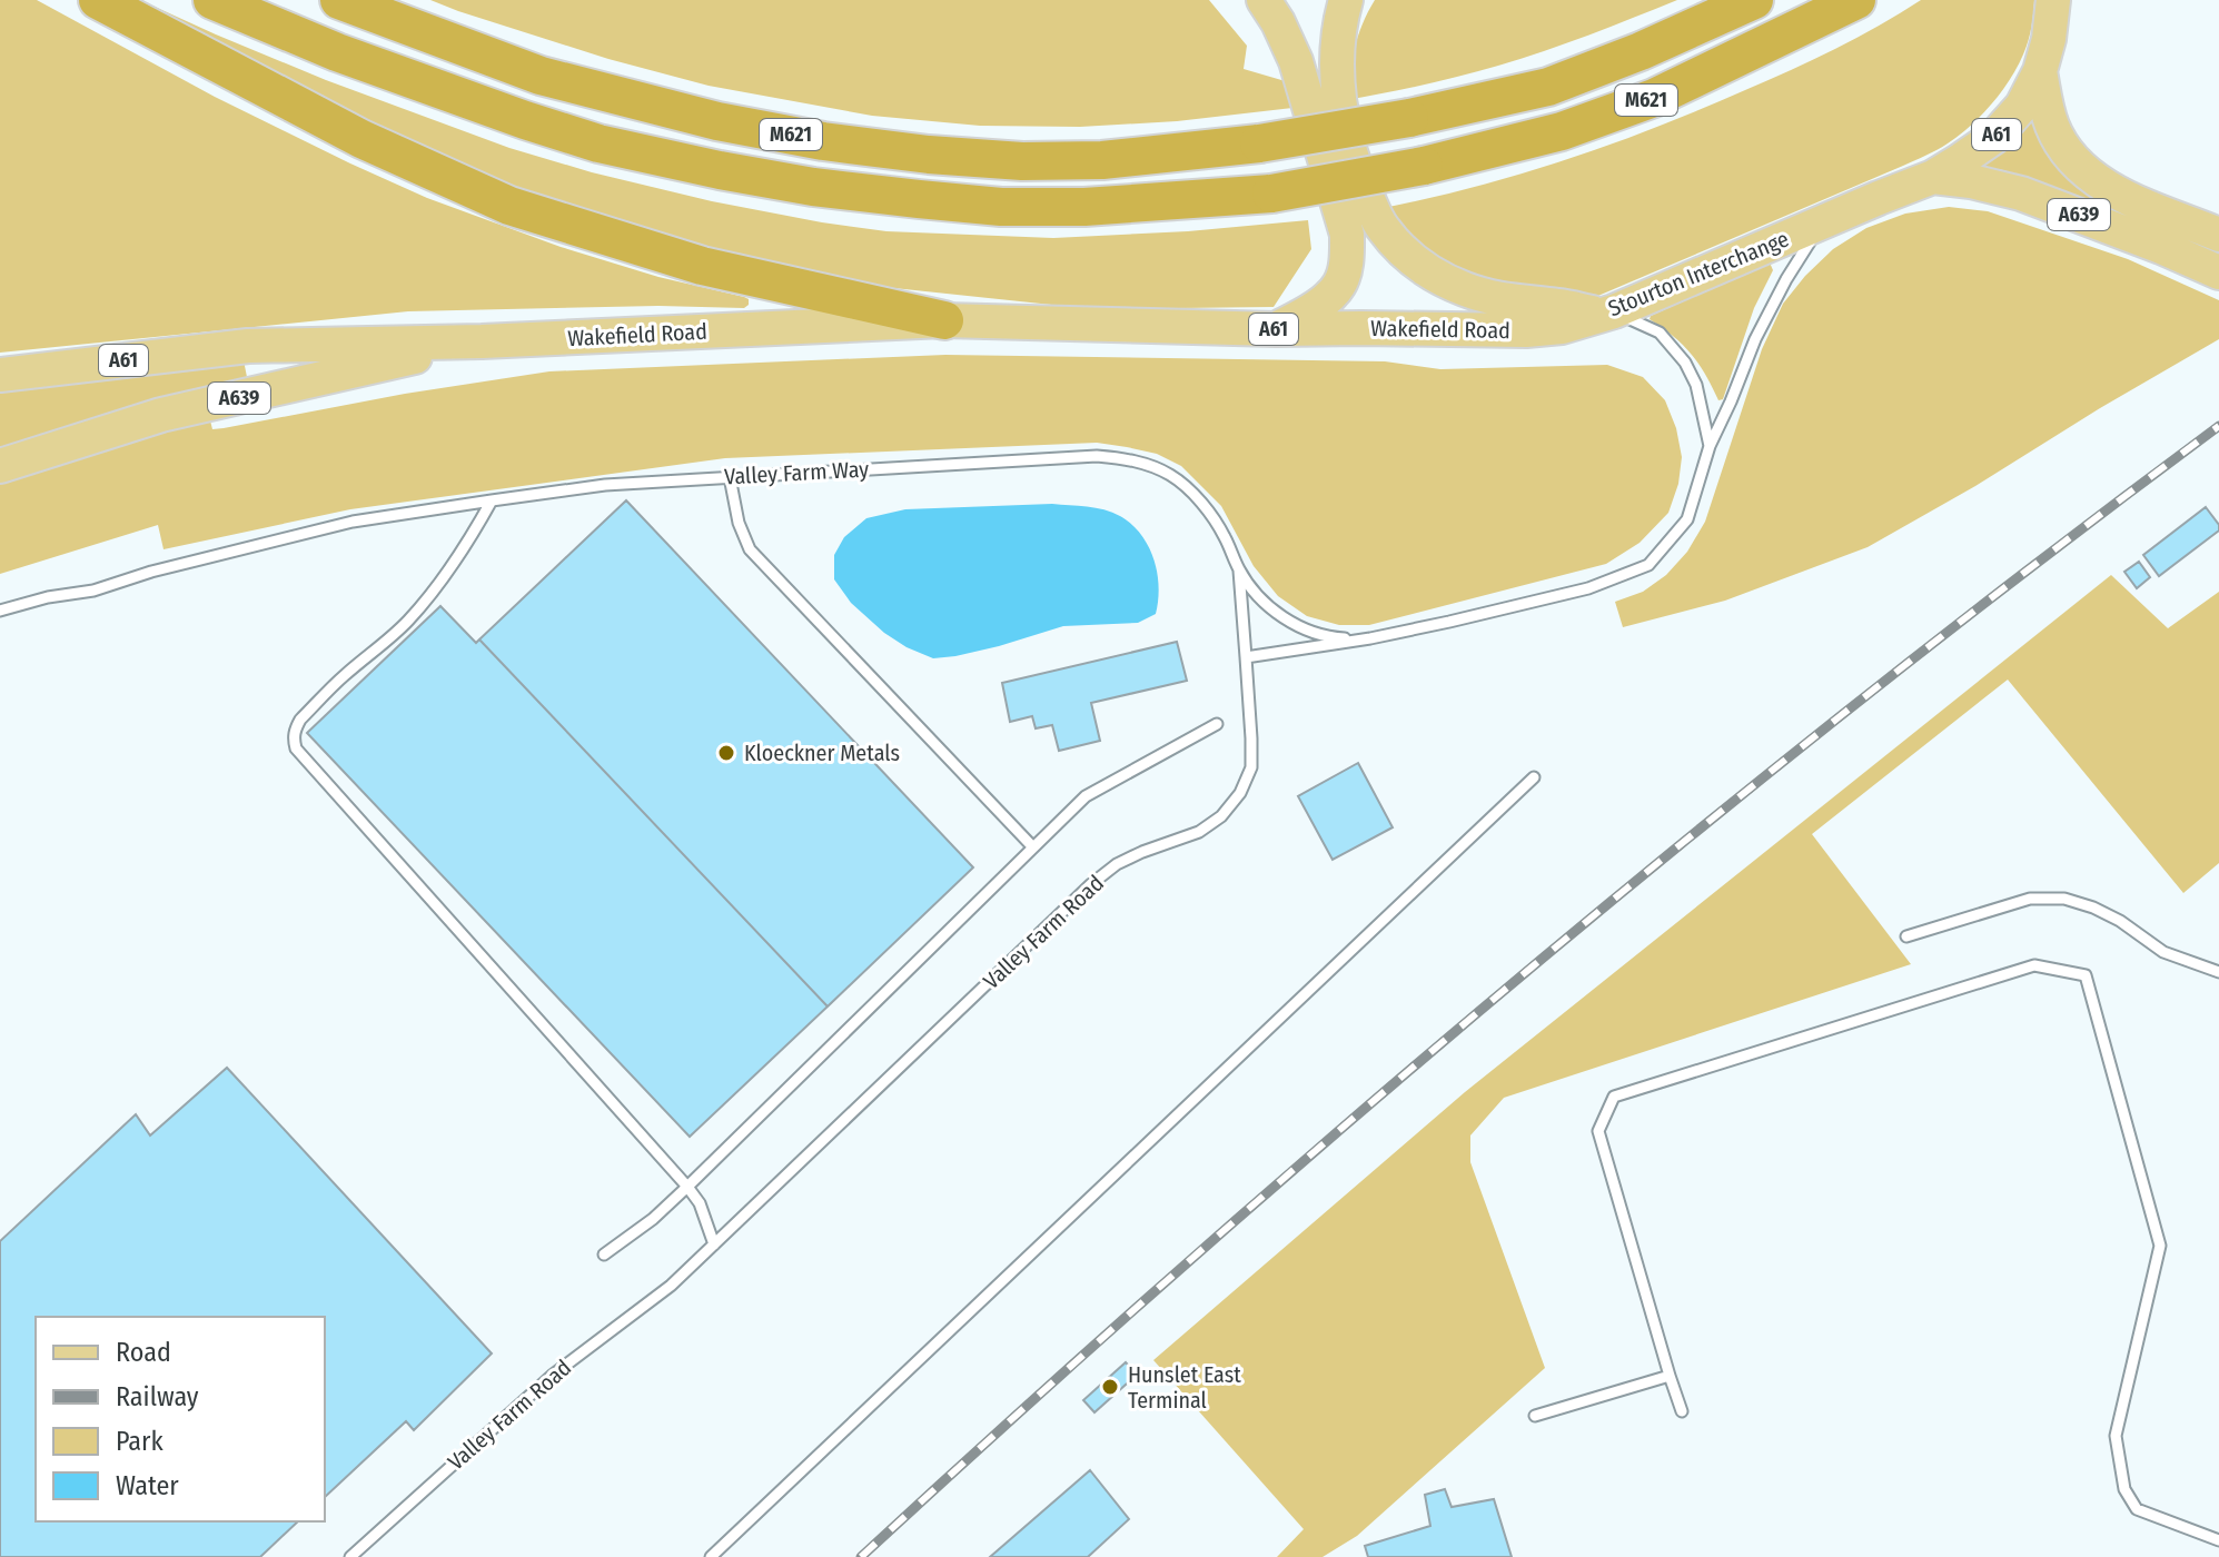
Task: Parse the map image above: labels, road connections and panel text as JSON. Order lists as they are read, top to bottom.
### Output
{
  "streets": {
    "highway": ["M621"],
    "main road": [
      "A61",
      "A639",
      "Stourton Interchange",
      "Wakefield Road"
    ],
    "lane": ["Valley Farm Way", "Valley Farm Road"]
  },
  "crossings": [
    ["A639", "Stourton Interchange"],
    ["A639", "Wakefield Road"],
    ["Stourton Interchange", "Wakefield Road"],
    ["Valley Farm Way", "Valley Farm Road"]
  ],
  "places": ["Kloeckner Metals", "Hunslet East Terminal"],
  "legend": [
    "Road",
    "Railway",
    "Park",
    "Water"
  ]
}
